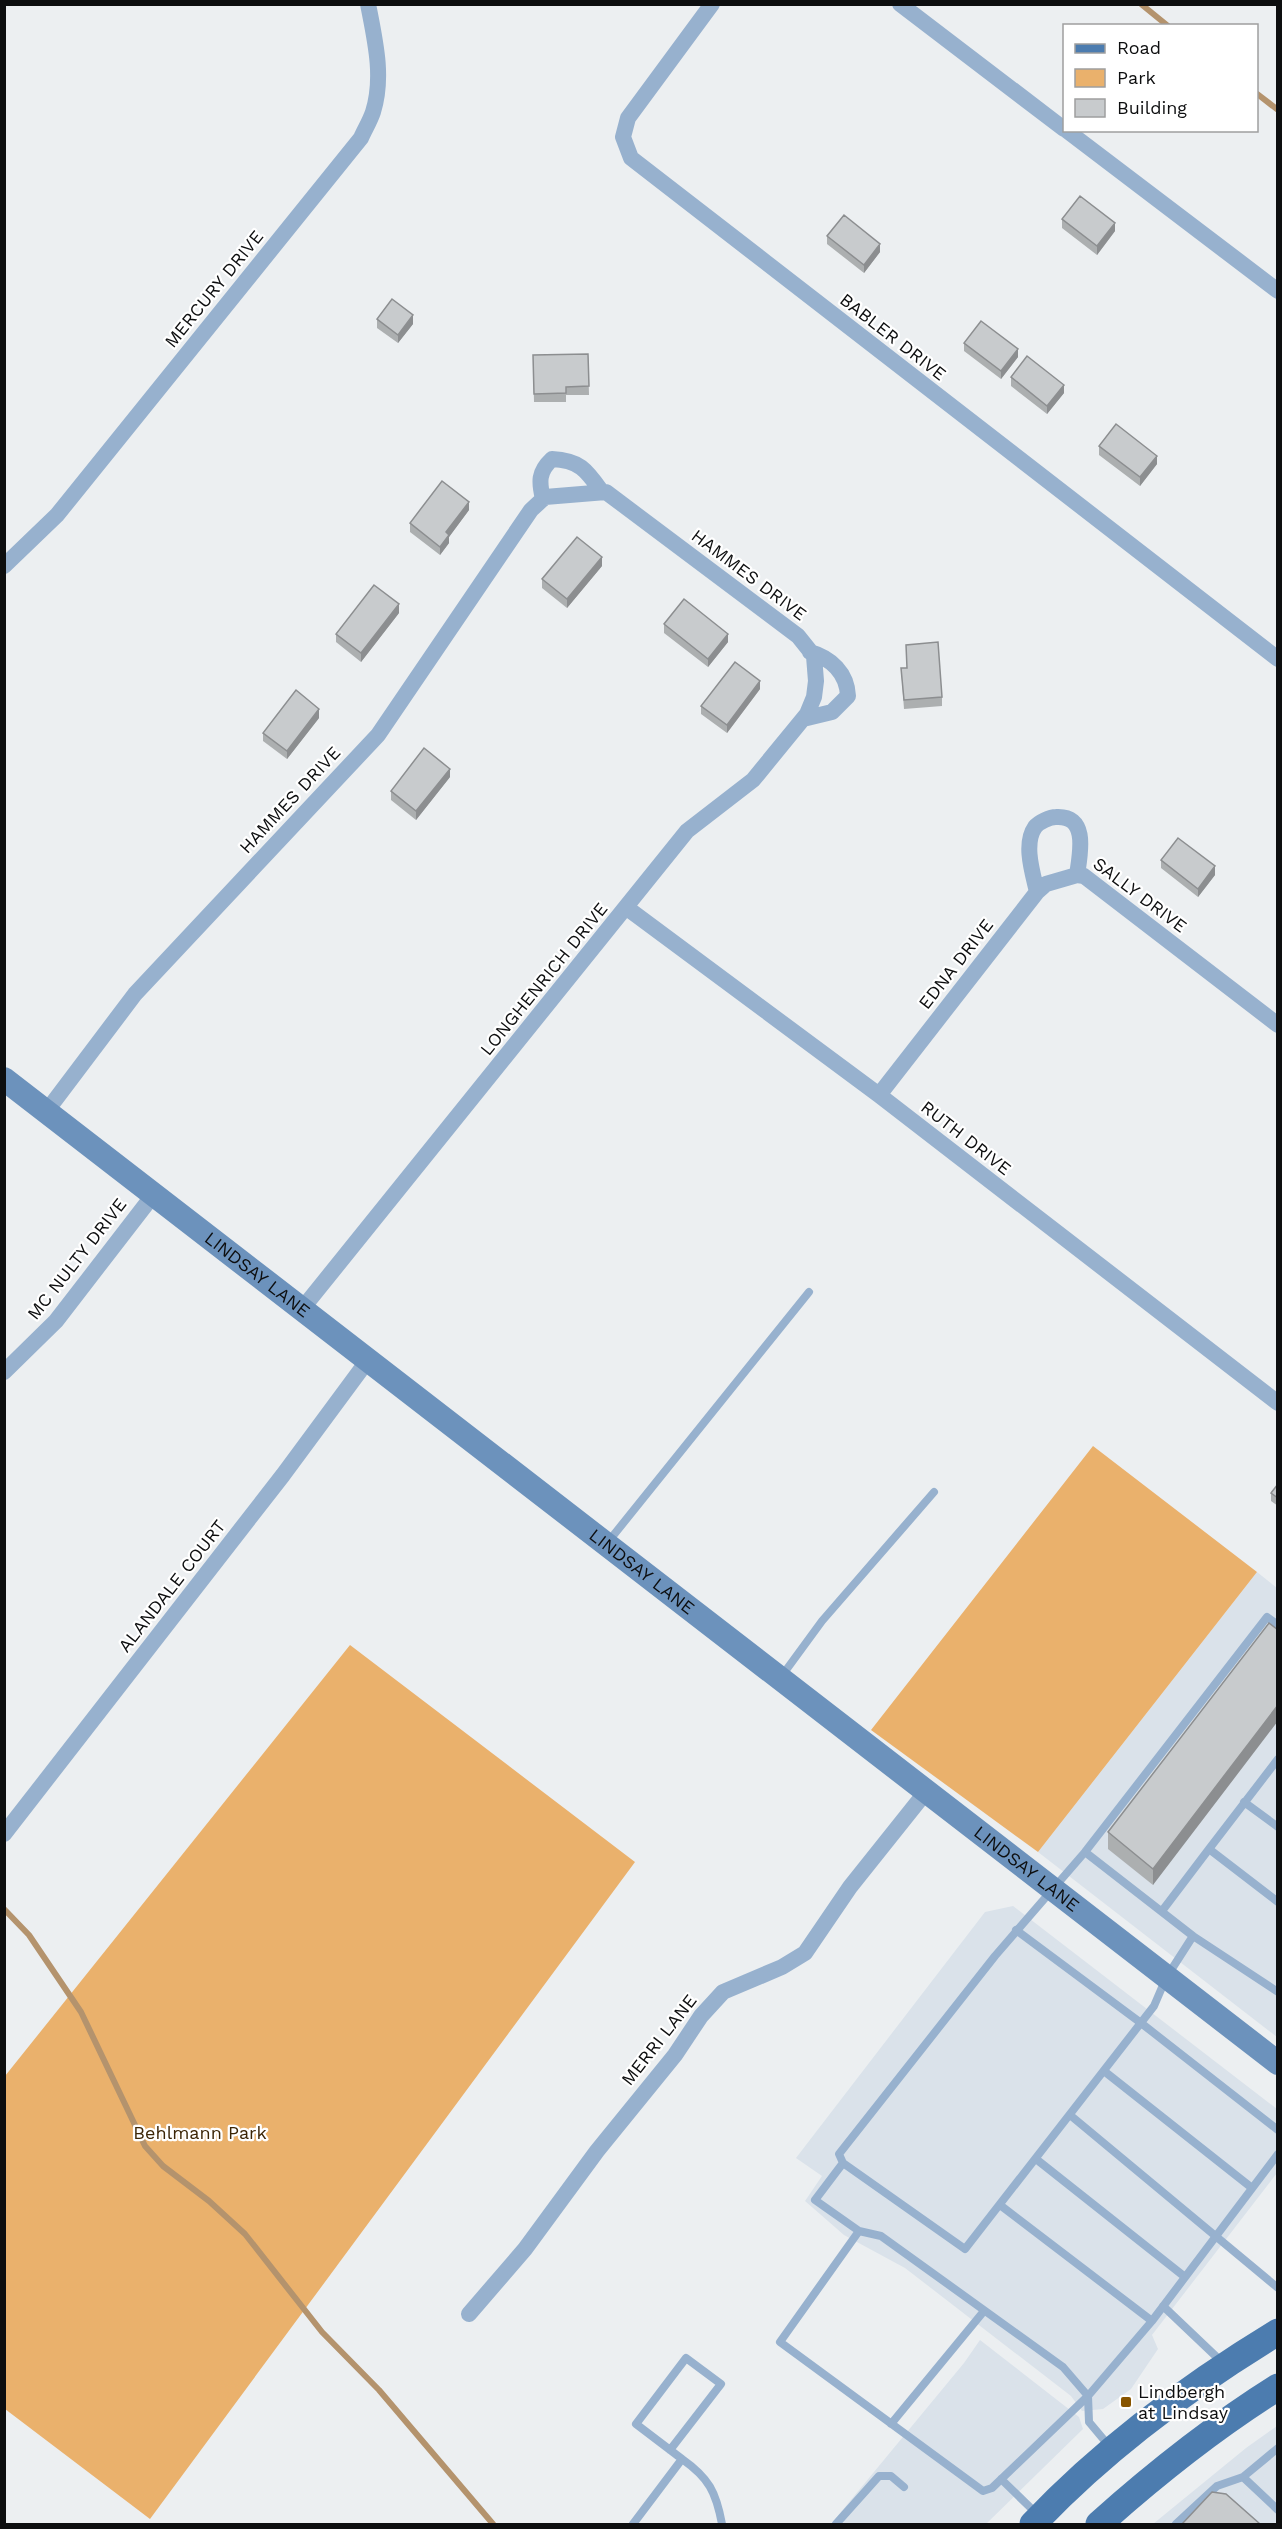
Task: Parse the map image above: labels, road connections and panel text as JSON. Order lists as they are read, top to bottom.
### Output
{
  "streets": {
    "street": [
      "MERCURY DRIVE",
      "BABLER DRIVE",
      "HAMMES DRIVE",
      "SALLY DRIVE",
      "EDNA DRIVE",
      "LONGHENRICH DRIVE",
      "RUTH DRIVE",
      "MC NULTY DRIVE",
      "LINDSAY LANE",
      "ALANDALE COURT",
      "MERRI LANE"
    ]
  },
  "crossings": [
    ["HAMMES DRIVE", "LONGHENRICH DRIVE"],
    ["HAMMES DRIVE", "LINDSAY LANE"],
    ["SALLY DRIVE", "EDNA DRIVE"],
    ["EDNA DRIVE", "RUTH DRIVE"],
    ["LONGHENRICH DRIVE", "RUTH DRIVE"],
    ["LONGHENRICH DRIVE", "LINDSAY LANE"],
    ["MC NULTY DRIVE", "LINDSAY LANE"],
    ["LINDSAY LANE", "ALANDALE COURT"],
    ["LINDSAY LANE", "MERRI LANE"]
  ],
  "parks": ["Behlmann Park"],
  "places": {
    "transit": ["Lindbergh at Lindsay"]
  },
  "legend": ["Road", "Park", "Building"]
}
